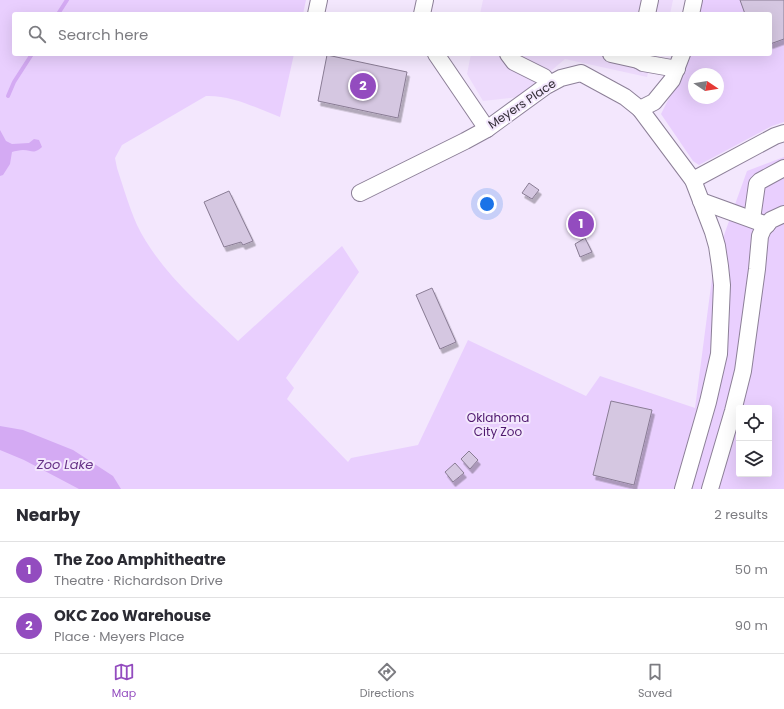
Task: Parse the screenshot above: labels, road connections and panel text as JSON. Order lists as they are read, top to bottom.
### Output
{
  "streets": {
    "street": ["Meyers Place"]
  },
  "water": ["Zoo Lake"],
  "parks": ["Oklahoma City Zoo"],
  "north": "right",
  "page": {
    "search": "Search here",
    "pins": ["2", "1"],
    "heading": ["Nearby", "2 results"],
    "list": [
      {
        "mark": "1",
        "name": "The Zoo Amphitheatre",
        "note": "Theatre · Richardson Drive",
        "value": "50 m"
      },
      {
        "mark": "2",
        "name": "OKC Zoo Warehouse",
        "note": "Place · Meyers Place",
        "value": "90 m"
      }
    ],
    "nav": ["Map", "Directions", "Saved"]
  }
}
